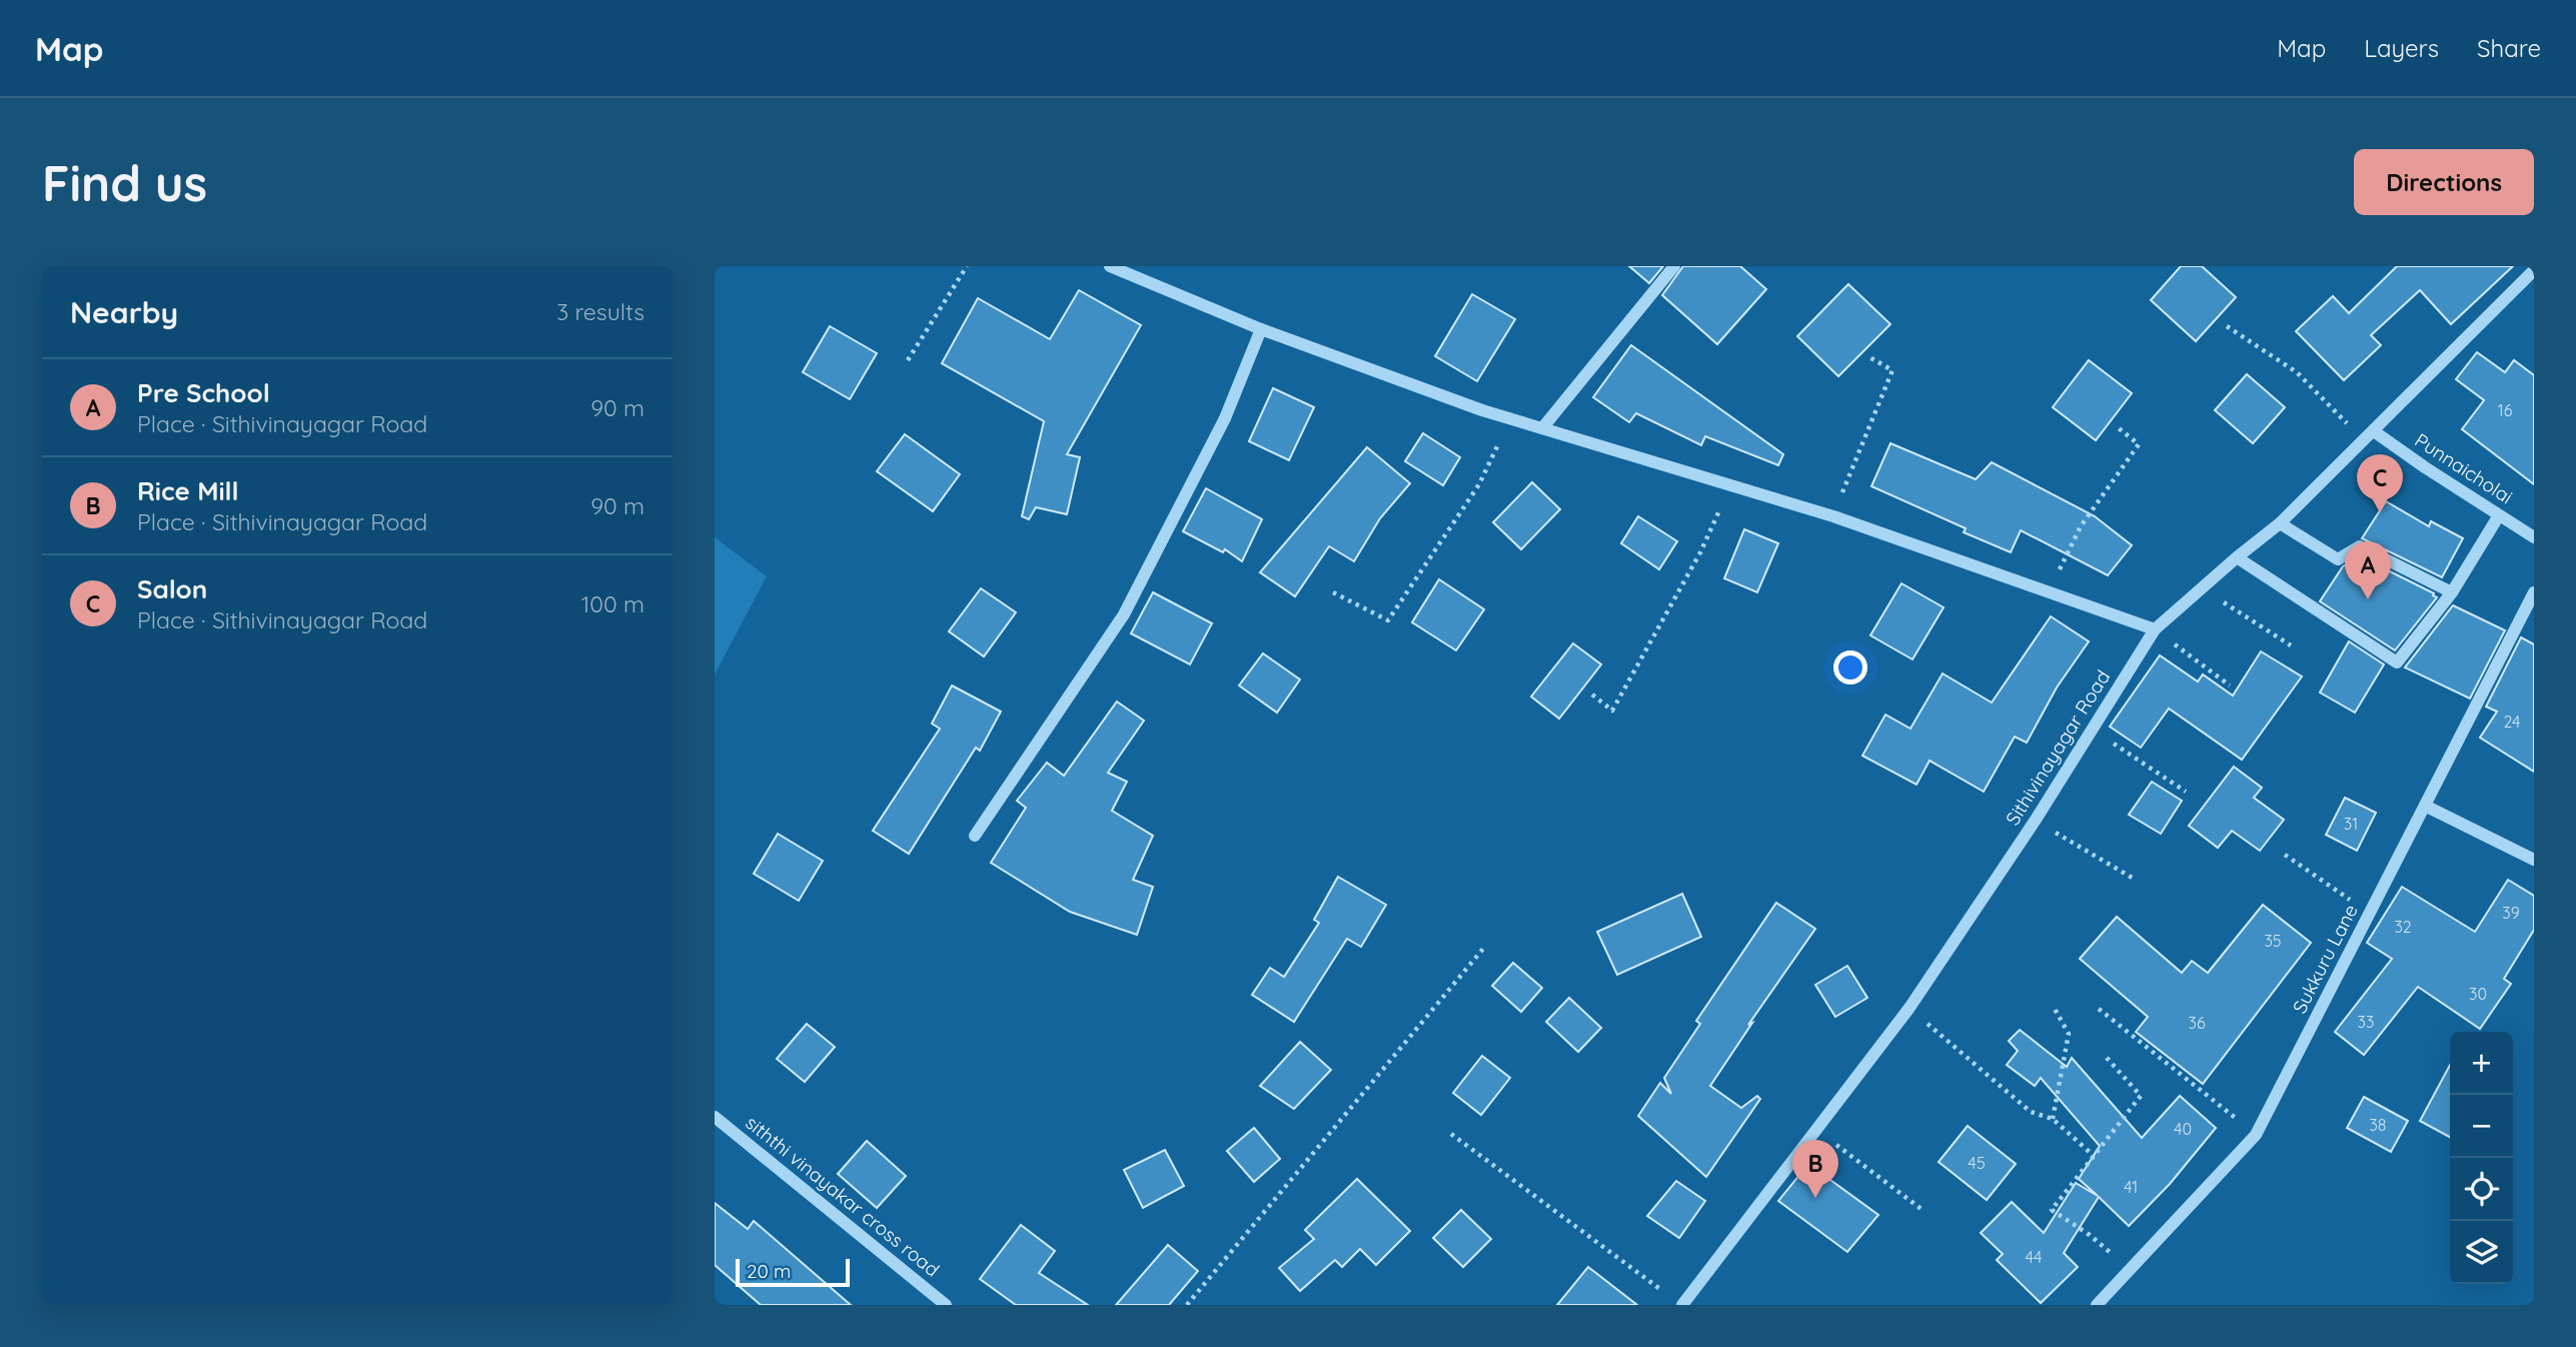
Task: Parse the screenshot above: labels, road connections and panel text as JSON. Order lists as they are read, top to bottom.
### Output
{
  "streets": {
    "street": [
      "Punnaicholai",
      "Sithivinayagar Road",
      "Sukkuru Lane",
      "siththi vinayakar cross road"
    ]
  },
  "crossings": [
    ["Punnaicholai", "Sithivinayagar Road"]
  ],
  "house_numbers": [
    "16",
    "24",
    "31",
    "39",
    "32",
    "35",
    "30",
    "33",
    "36",
    "38",
    "40",
    "45",
    "41",
    "44"
  ],
  "scale_bar": "20 m",
  "page": {
    "header": "Map",
    "nav": ["Map", "Layers", "Share"],
    "buttons": "Directions",
    "title": "Find us",
    "heading": ["Nearby", "3 results"],
    "list": [
      {
        "mark": "A",
        "name": "Pre School",
        "note": "Place · Sithivinayagar Road",
        "value": "90 m"
      },
      {
        "mark": "B",
        "name": "Rice Mill",
        "note": "Place · Sithivinayagar Road",
        "value": "90 m"
      },
      {
        "mark": "C",
        "name": "Salon",
        "note": "Place · Sithivinayagar Road",
        "value": "100 m"
      }
    ],
    "pins": ["C", "A", "B"],
    "map_buttons": ["+", "−"],
    "scale": "20 m"
  }
}
